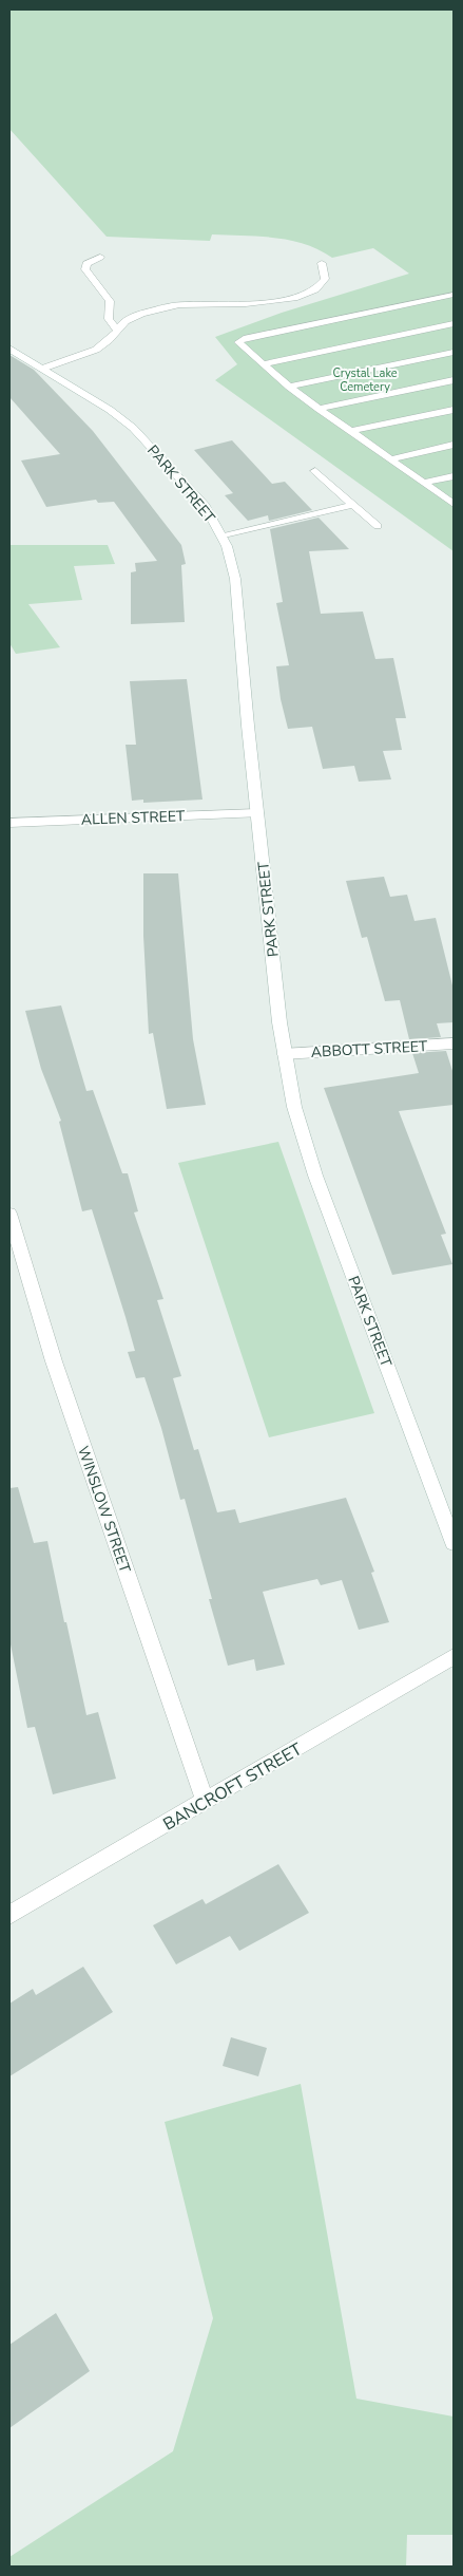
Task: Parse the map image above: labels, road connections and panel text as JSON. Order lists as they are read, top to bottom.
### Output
{
  "streets": {
    "street": [
      "PARK STREET",
      "ALLEN STREET",
      "ABBOTT STREET",
      "WINSLOW STREET",
      "BANCROFT STREET"
    ]
  },
  "crossings": [
    ["PARK STREET", "ALLEN STREET"],
    ["PARK STREET", "ABBOTT STREET"],
    ["WINSLOW STREET", "BANCROFT STREET"]
  ],
  "parks": ["Crystal Lake Cemetery"]
}
